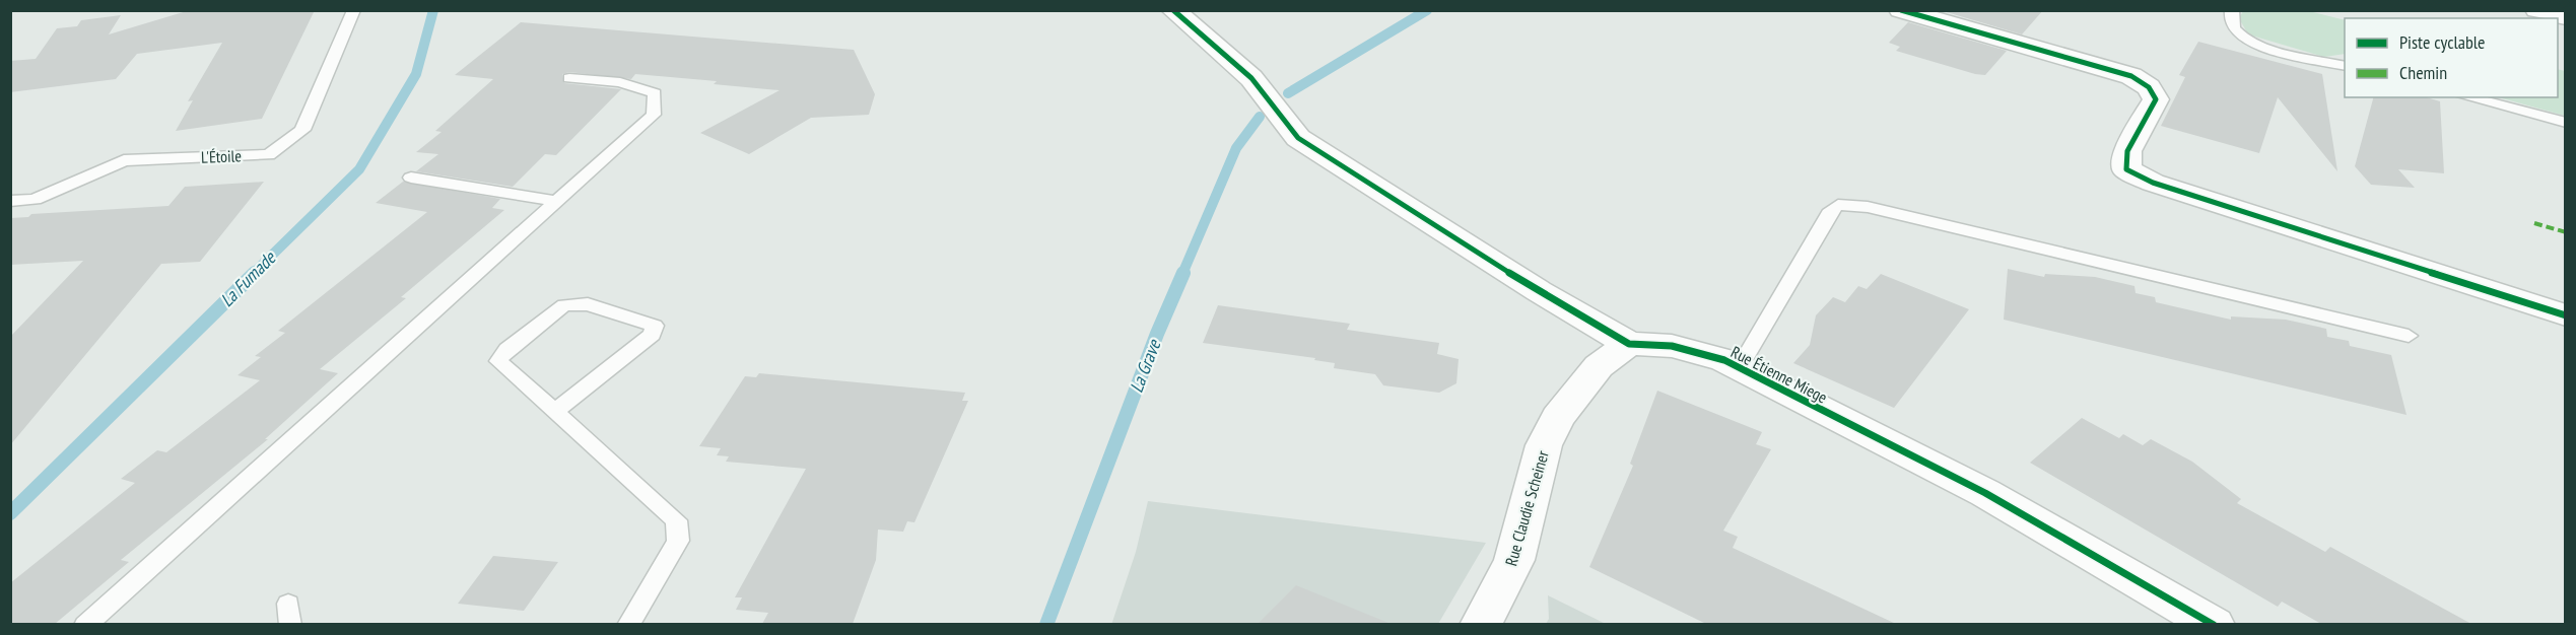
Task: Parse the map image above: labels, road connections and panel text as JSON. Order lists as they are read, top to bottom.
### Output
{
  "streets": {
    "street": ["Rue Étienne Miege", "Rue Claudie Scheiner"],
    "lane": ["L'Étoile"]
  },
  "crossings": [
    ["Rue Étienne Miege", "Rue Claudie Scheiner"]
  ],
  "water": ["La Fumade", "La Grave"],
  "legend": ["Piste cyclable", "Chemin"]
}
